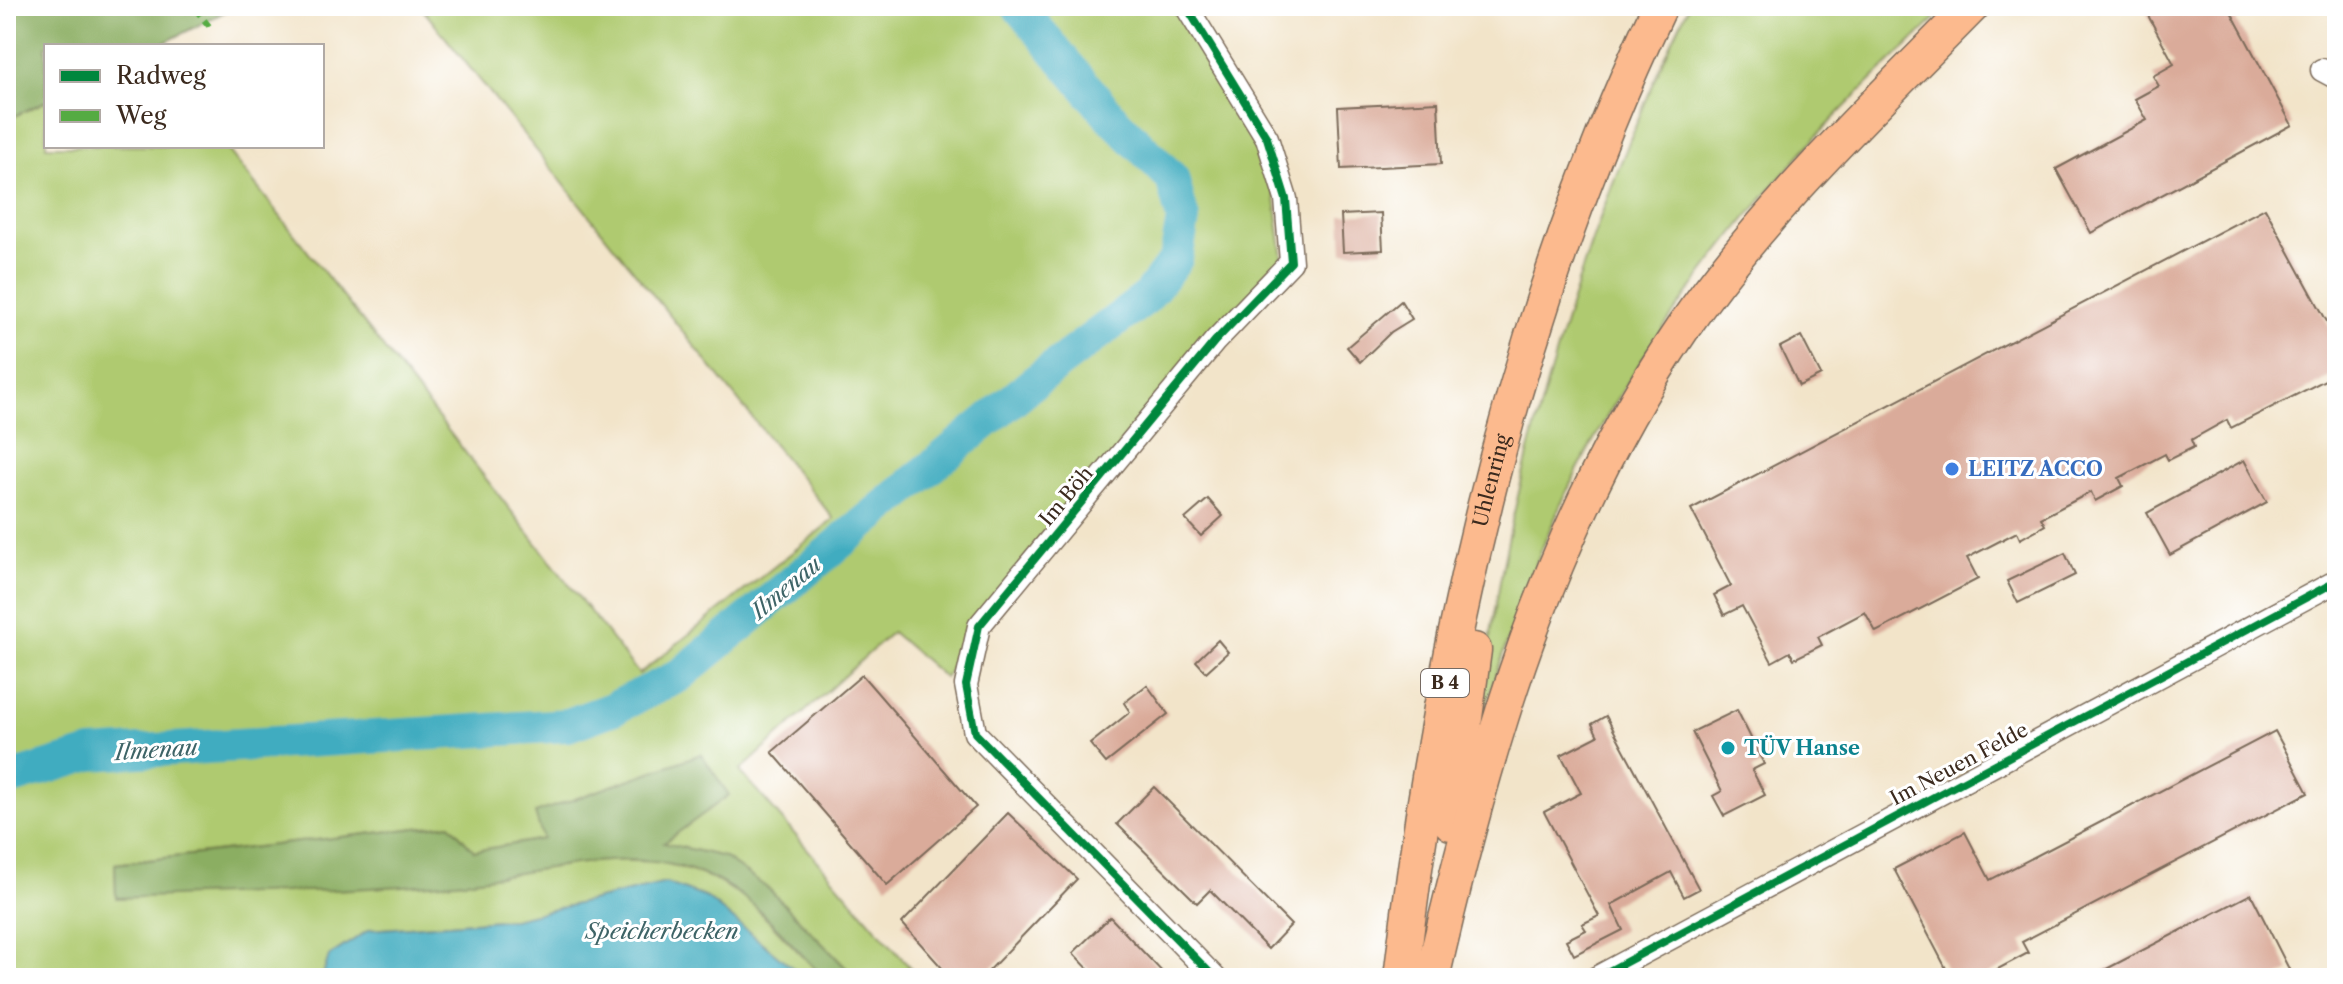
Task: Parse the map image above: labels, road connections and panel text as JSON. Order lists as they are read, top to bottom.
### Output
{
  "streets": {
    "highway": ["Uhlenring", "B 4"],
    "street": ["Im Böh", "Im Neuen Felde"]
  },
  "crossings": [
    ["Uhlenring", "B 4"]
  ],
  "water": ["Ilmenau", "Speicherbecken"],
  "places": ["LEITZ ACCO", "TÜV Hanse"],
  "legend": ["Radweg", "Weg"]
}
